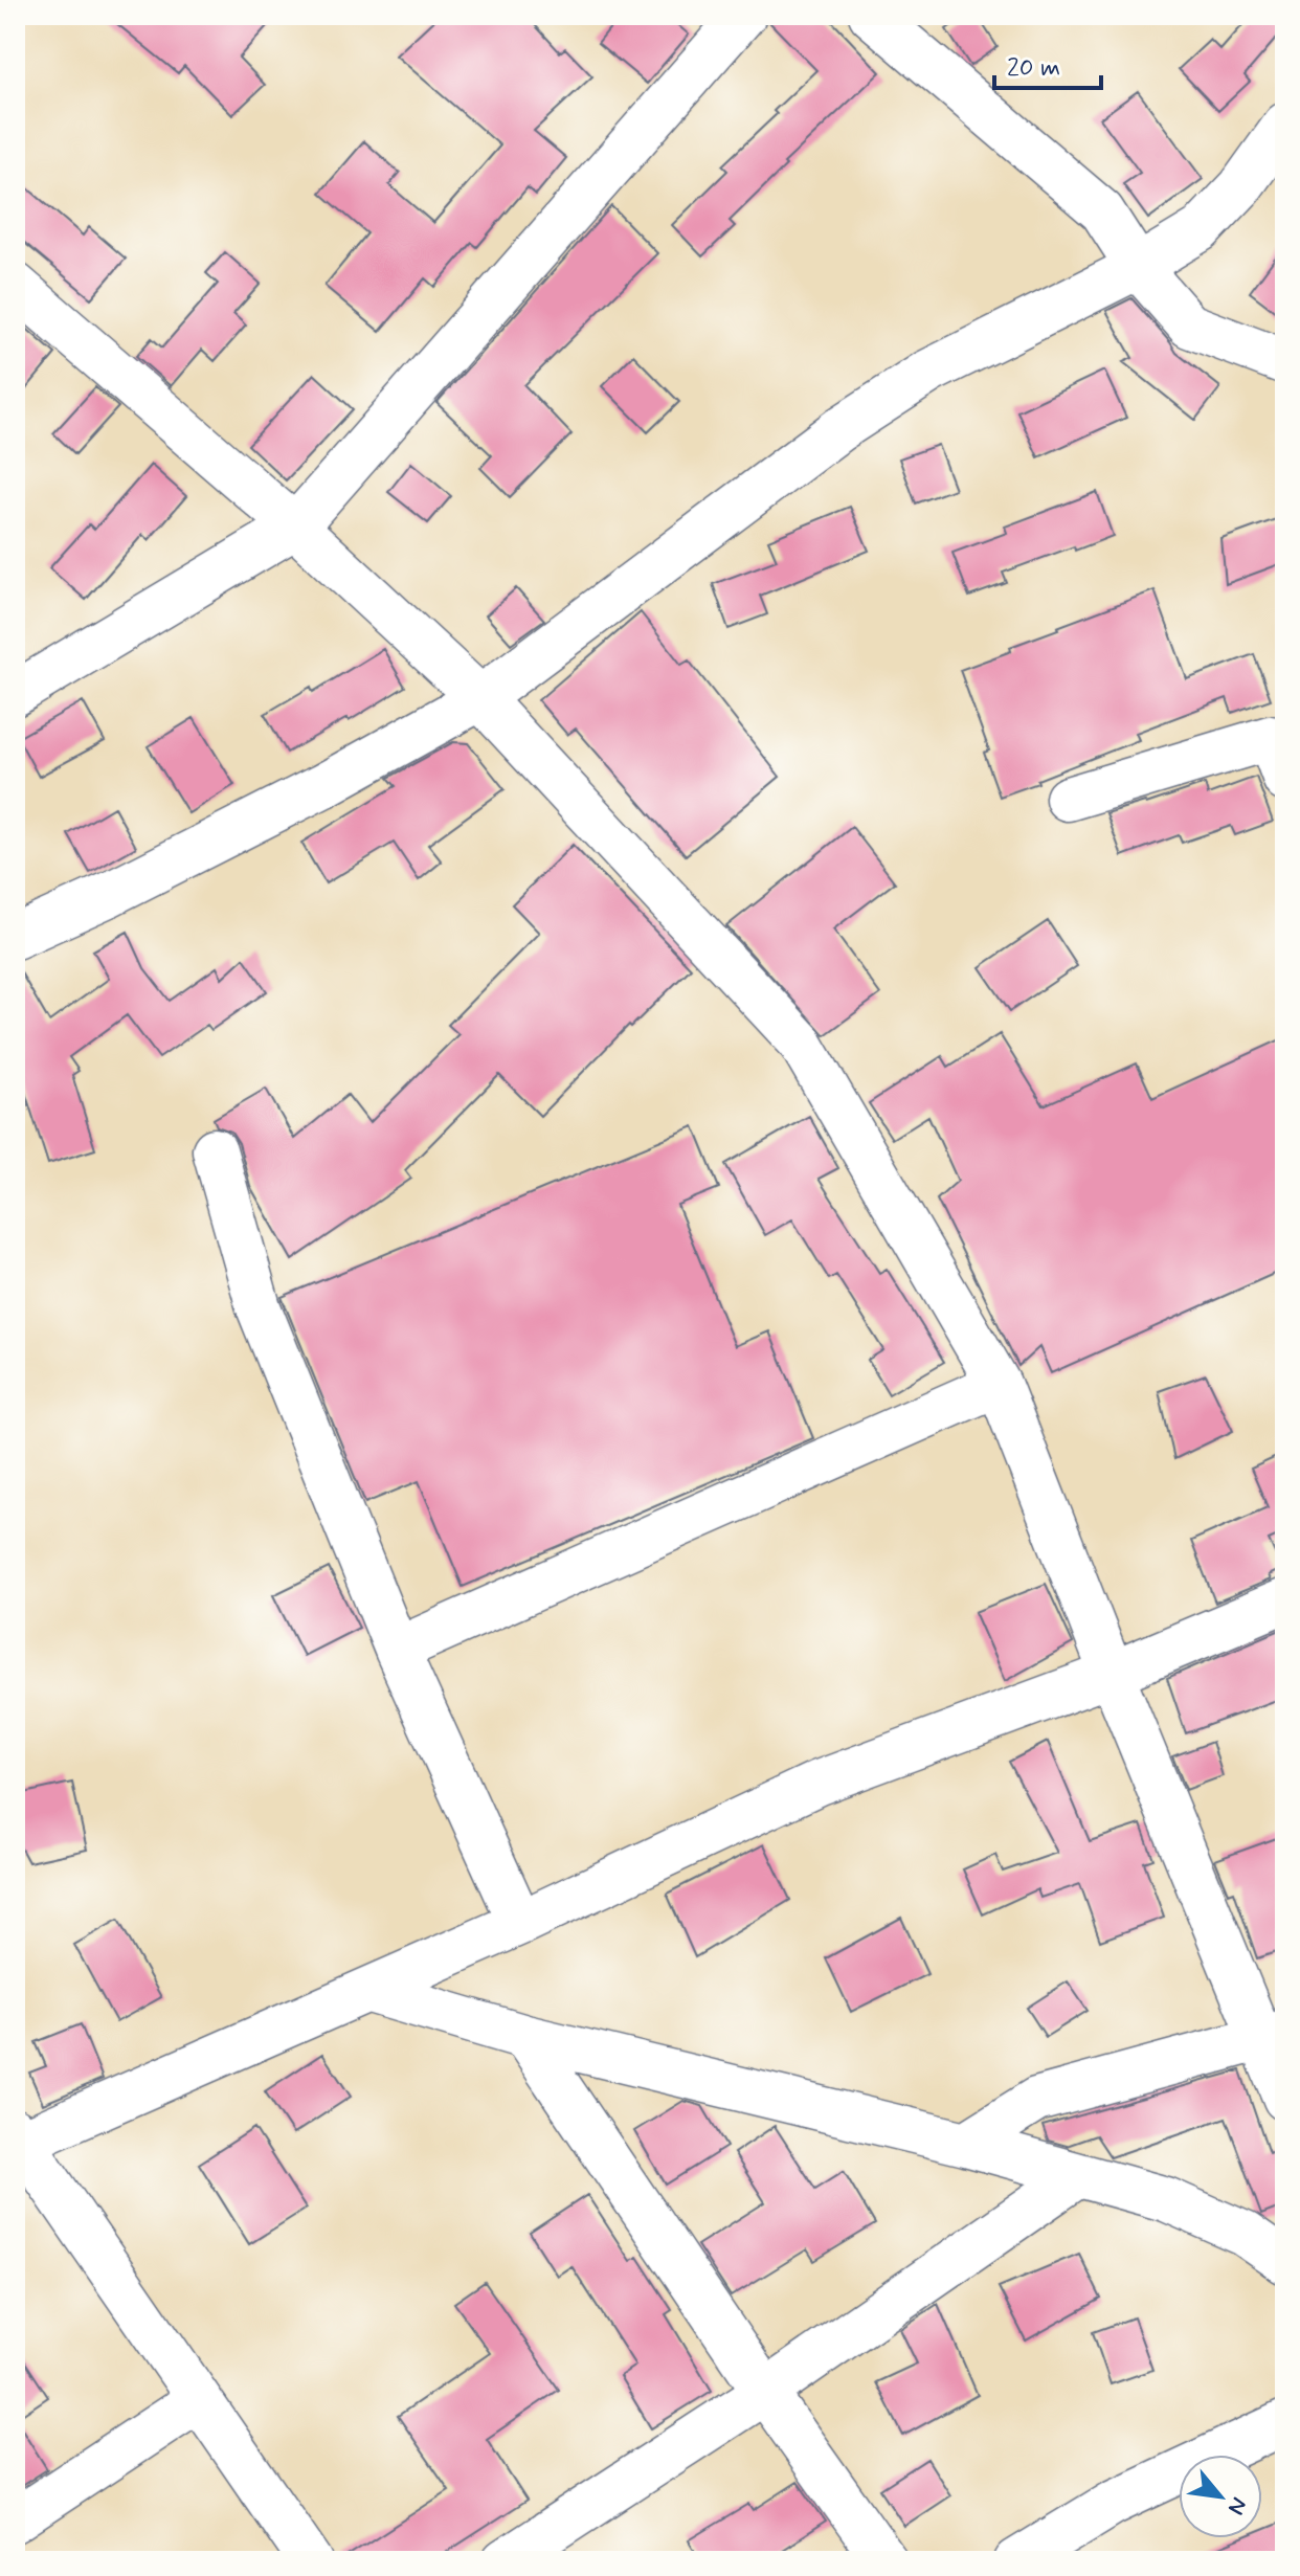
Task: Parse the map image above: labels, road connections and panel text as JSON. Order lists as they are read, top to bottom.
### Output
{
  "scale_bar": "20 m",
  "north": "bottom right"
}
